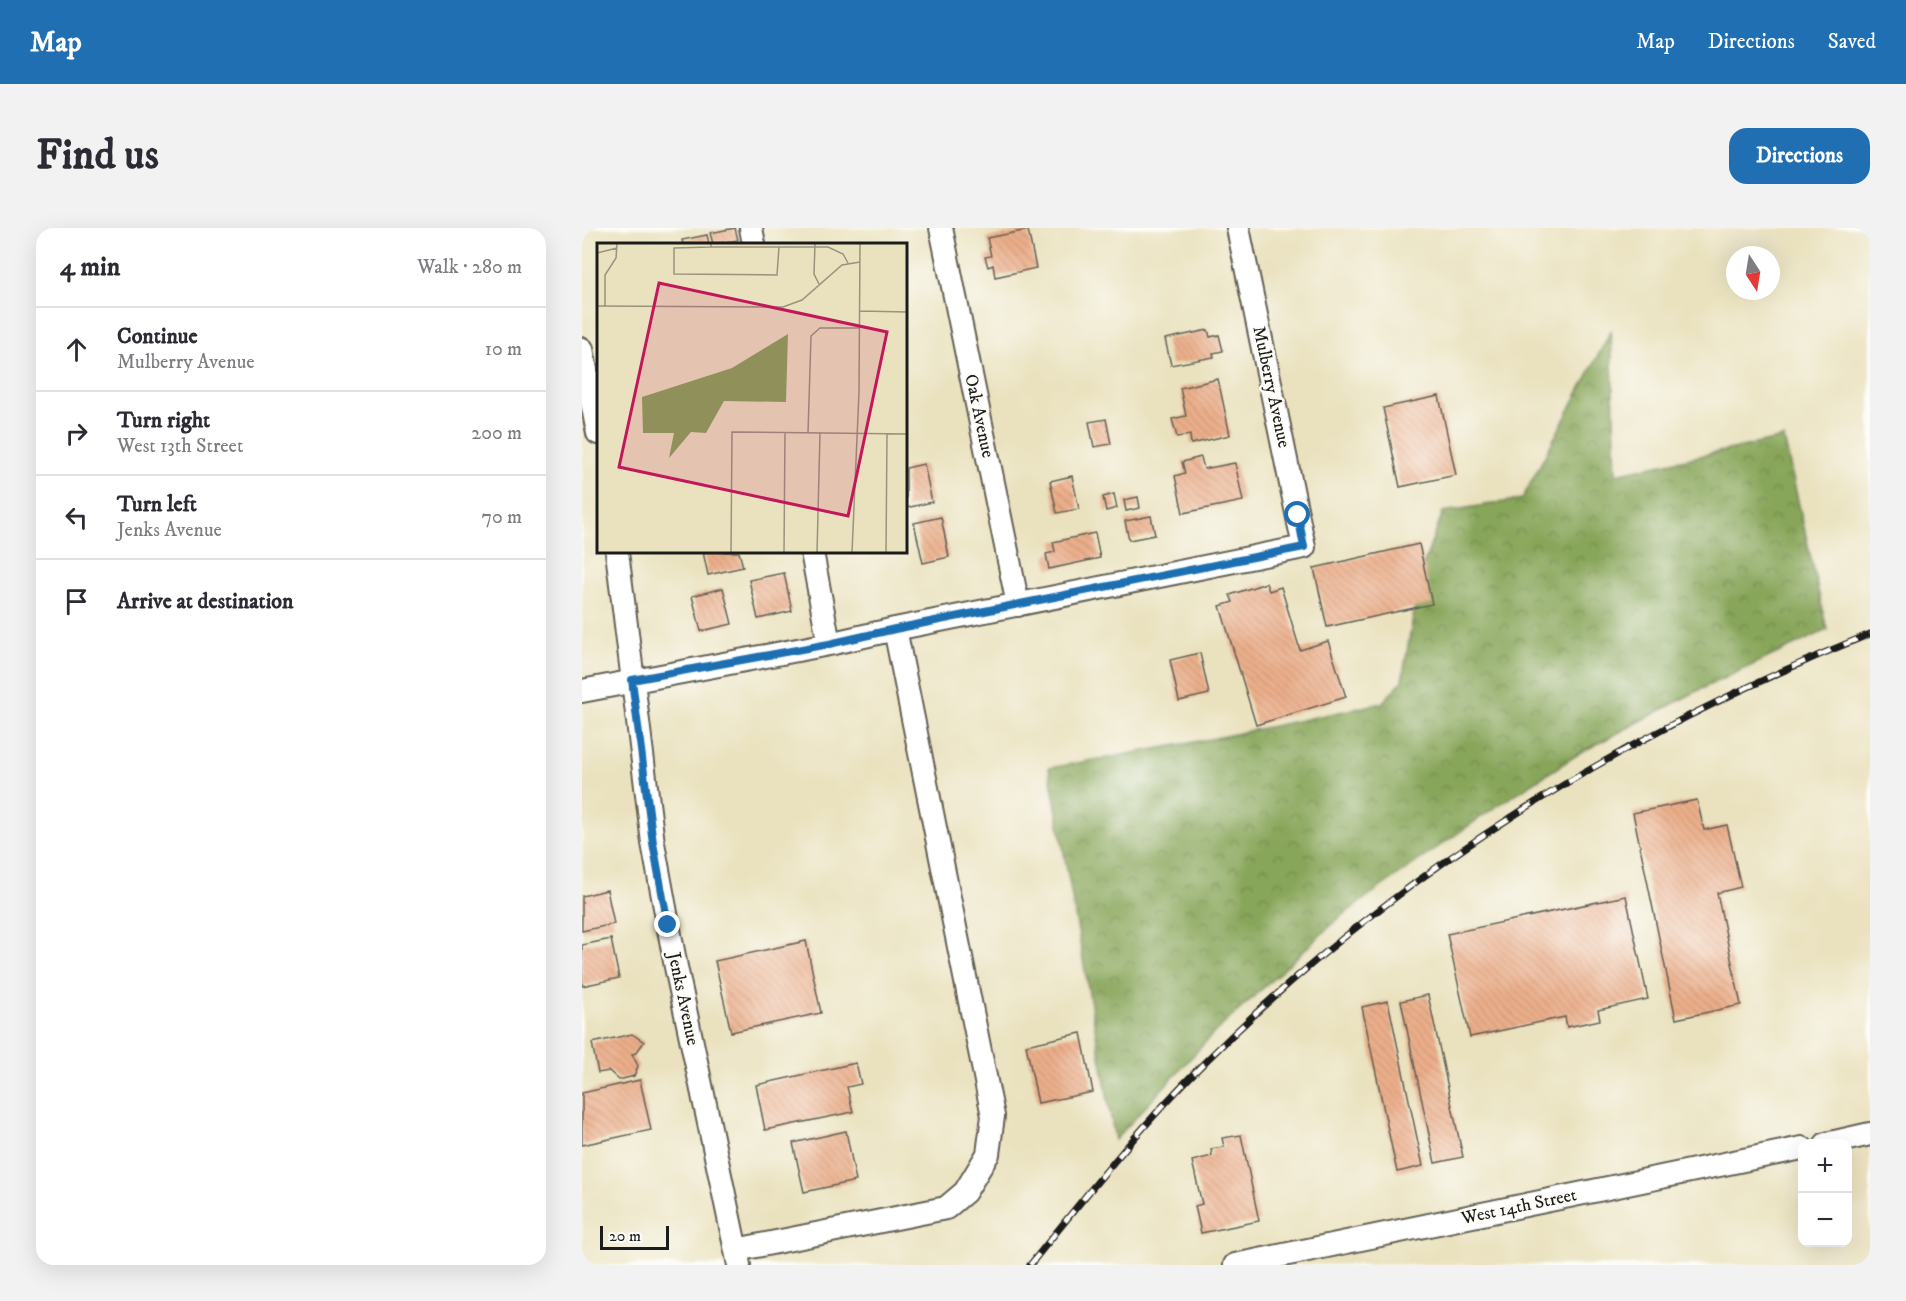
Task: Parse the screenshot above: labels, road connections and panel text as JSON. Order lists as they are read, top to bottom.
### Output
{
  "streets": {
    "street": [
      "Mulberry Avenue",
      "Oak Avenue",
      "Jenks Avenue",
      "West 14th Street"
    ]
  },
  "crossings": [
    ["Mulberry Avenue", "Oak Avenue"]
  ],
  "scale_bar": "20 m",
  "north": "bottom",
  "page": {
    "header": "Map",
    "nav": ["Map", "Directions", "Saved"],
    "buttons": "Directions",
    "title": "Find us",
    "heading": ["4 min", "Walk · 280 m"],
    "list": [
      ["Continue", "Mulberry Avenue", "10 m"],
      ["Turn right", "West 13th Street", "200 m"],
      ["Turn left", "Jenks Avenue", "70 m"],
      "Arrive at destination"
    ],
    "map_buttons": ["+", "−"],
    "scale": "20 m"
  }
}
